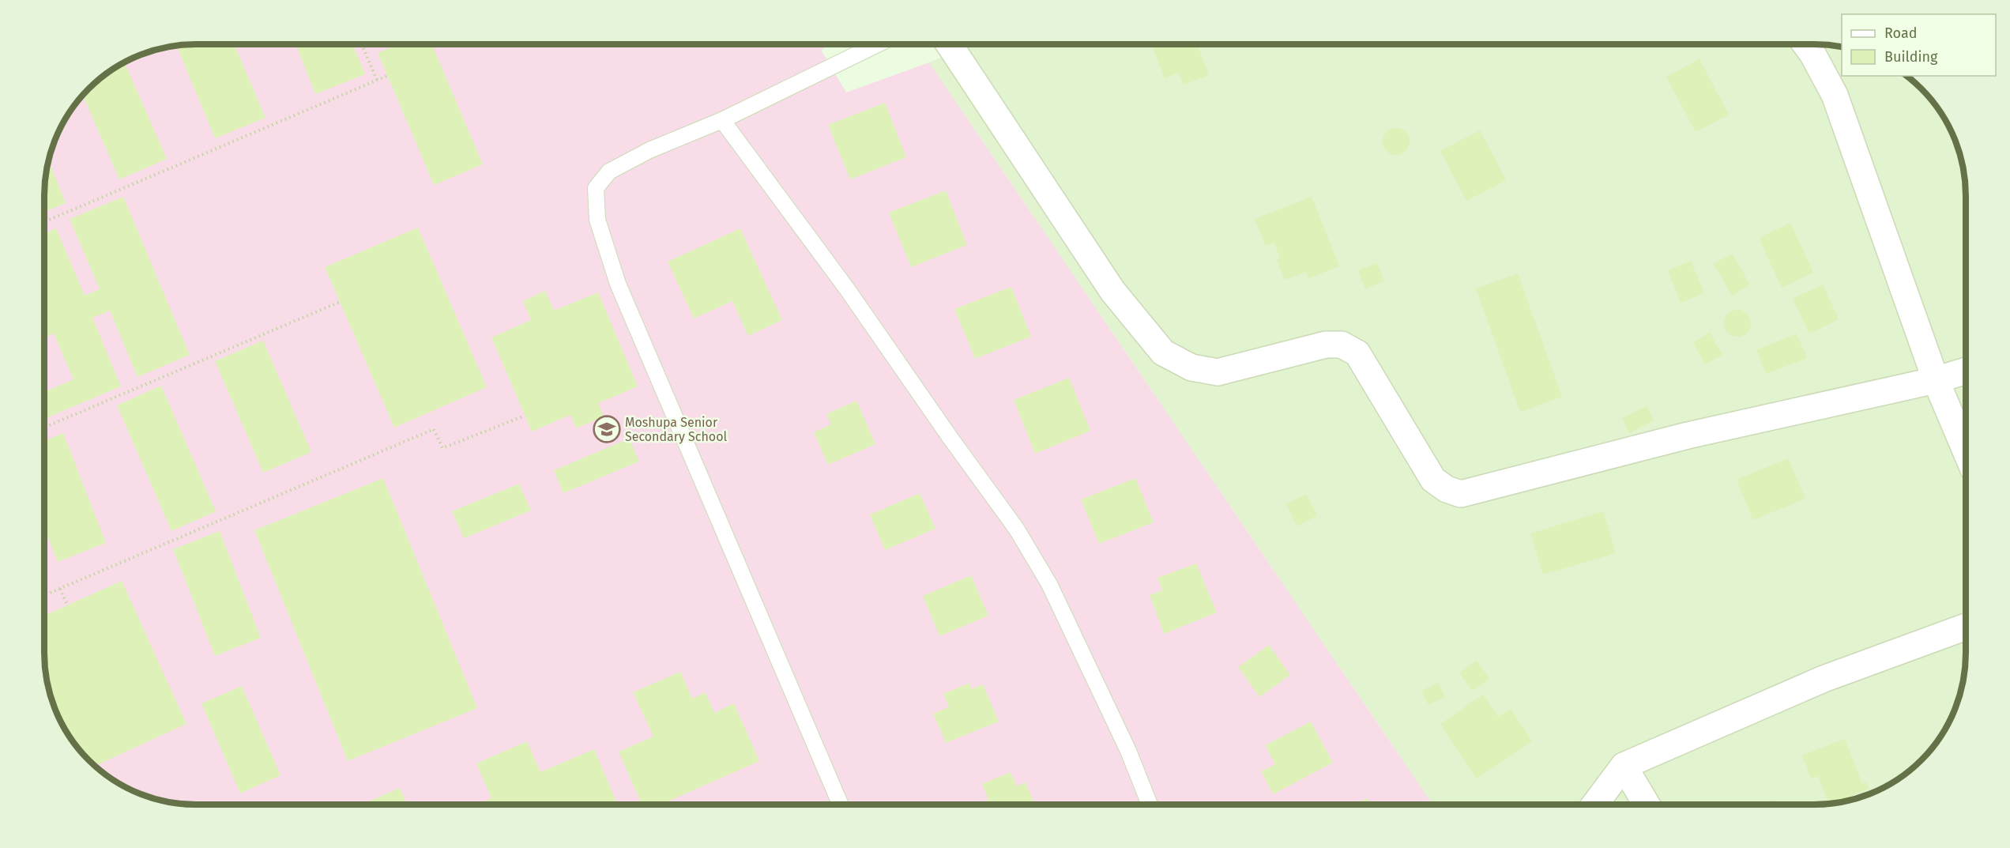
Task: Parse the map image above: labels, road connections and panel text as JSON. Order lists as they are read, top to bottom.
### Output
{
  "places": {
    "school or university": ["Moshupa Senior Secondary School"]
  },
  "legend": ["Road", "Building"]
}
